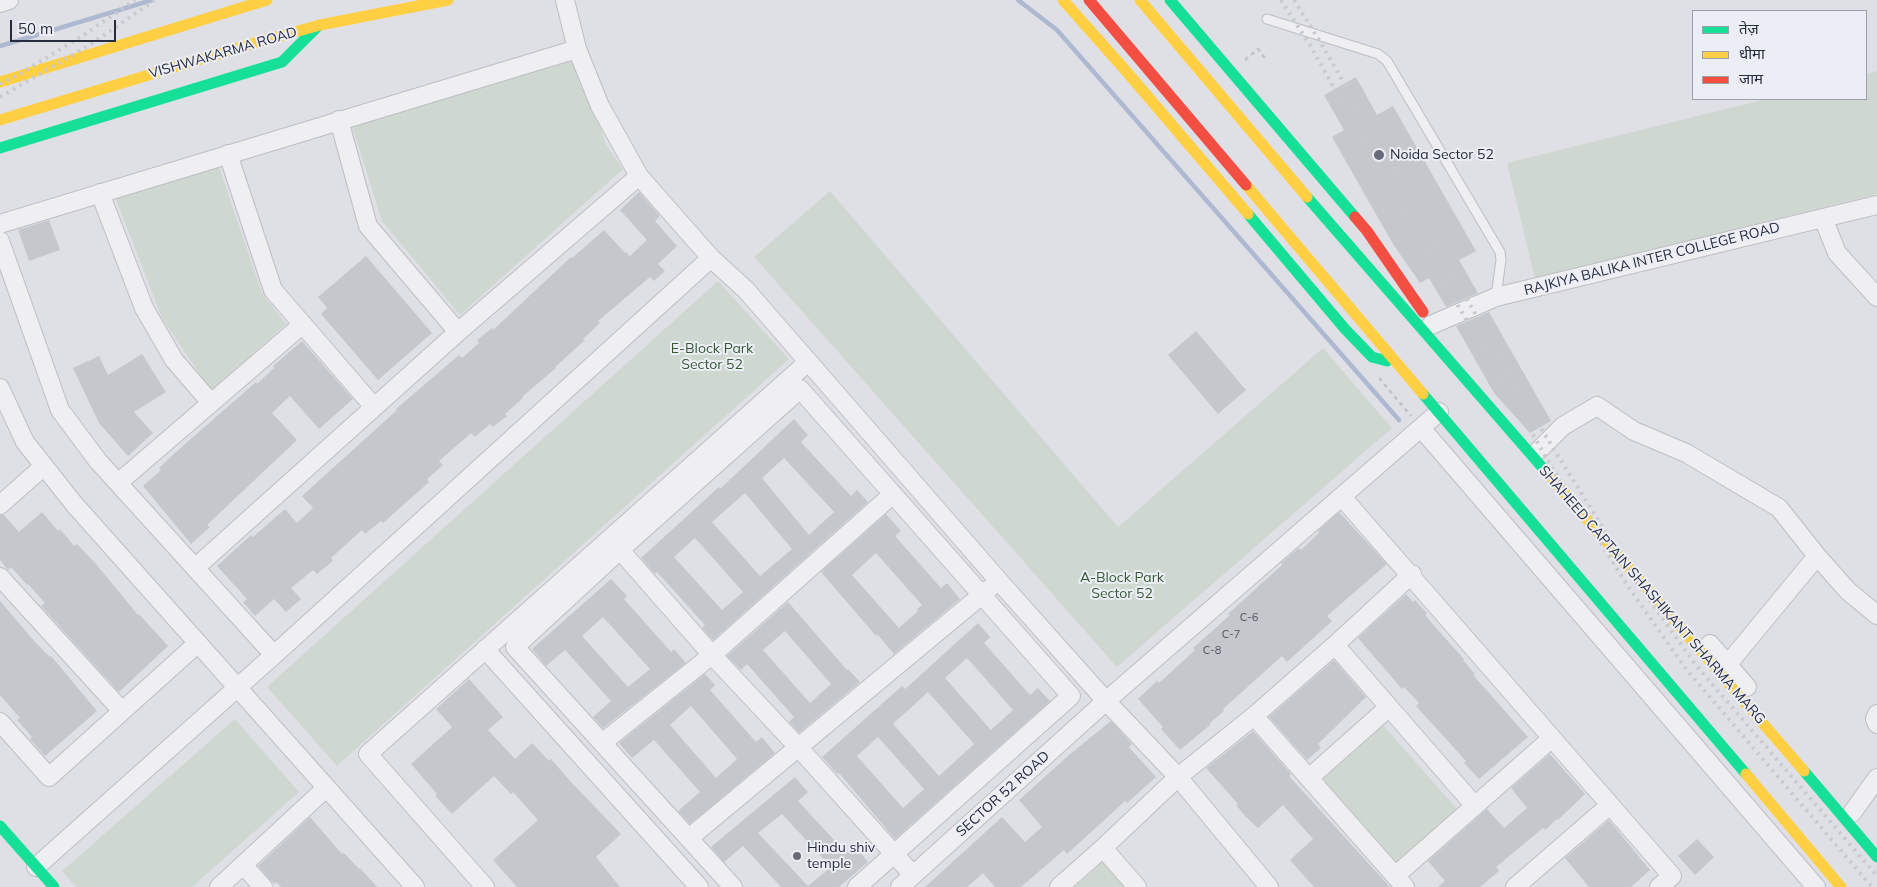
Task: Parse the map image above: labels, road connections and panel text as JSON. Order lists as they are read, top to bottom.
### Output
{
  "streets": {
    "main road": ["VISHWAKARMA ROAD", "SHAHEED CAPTAIN SHASHIKANT SHARMA MARG"],
    "street": ["RAJKIYA BALIKA INTER COLLEGE ROAD", "SECTOR 52 ROAD"]
  },
  "crossings": [
    ["RAJKIYA BALIKA INTER COLLEGE ROAD", "SHAHEED CAPTAIN SHASHIKANT SHARMA MARG"]
  ],
  "parks": ["E-Block Park Sector 52", "A-Block Park Sector 52"],
  "places": ["Noida Sector 52", "Hindu shiv temple"],
  "house_numbers": ["C-6", "C-7", "C-8"],
  "legend": ["तेज़", "धीमा", "जाम"],
  "scale_bar": "50 m"
}
